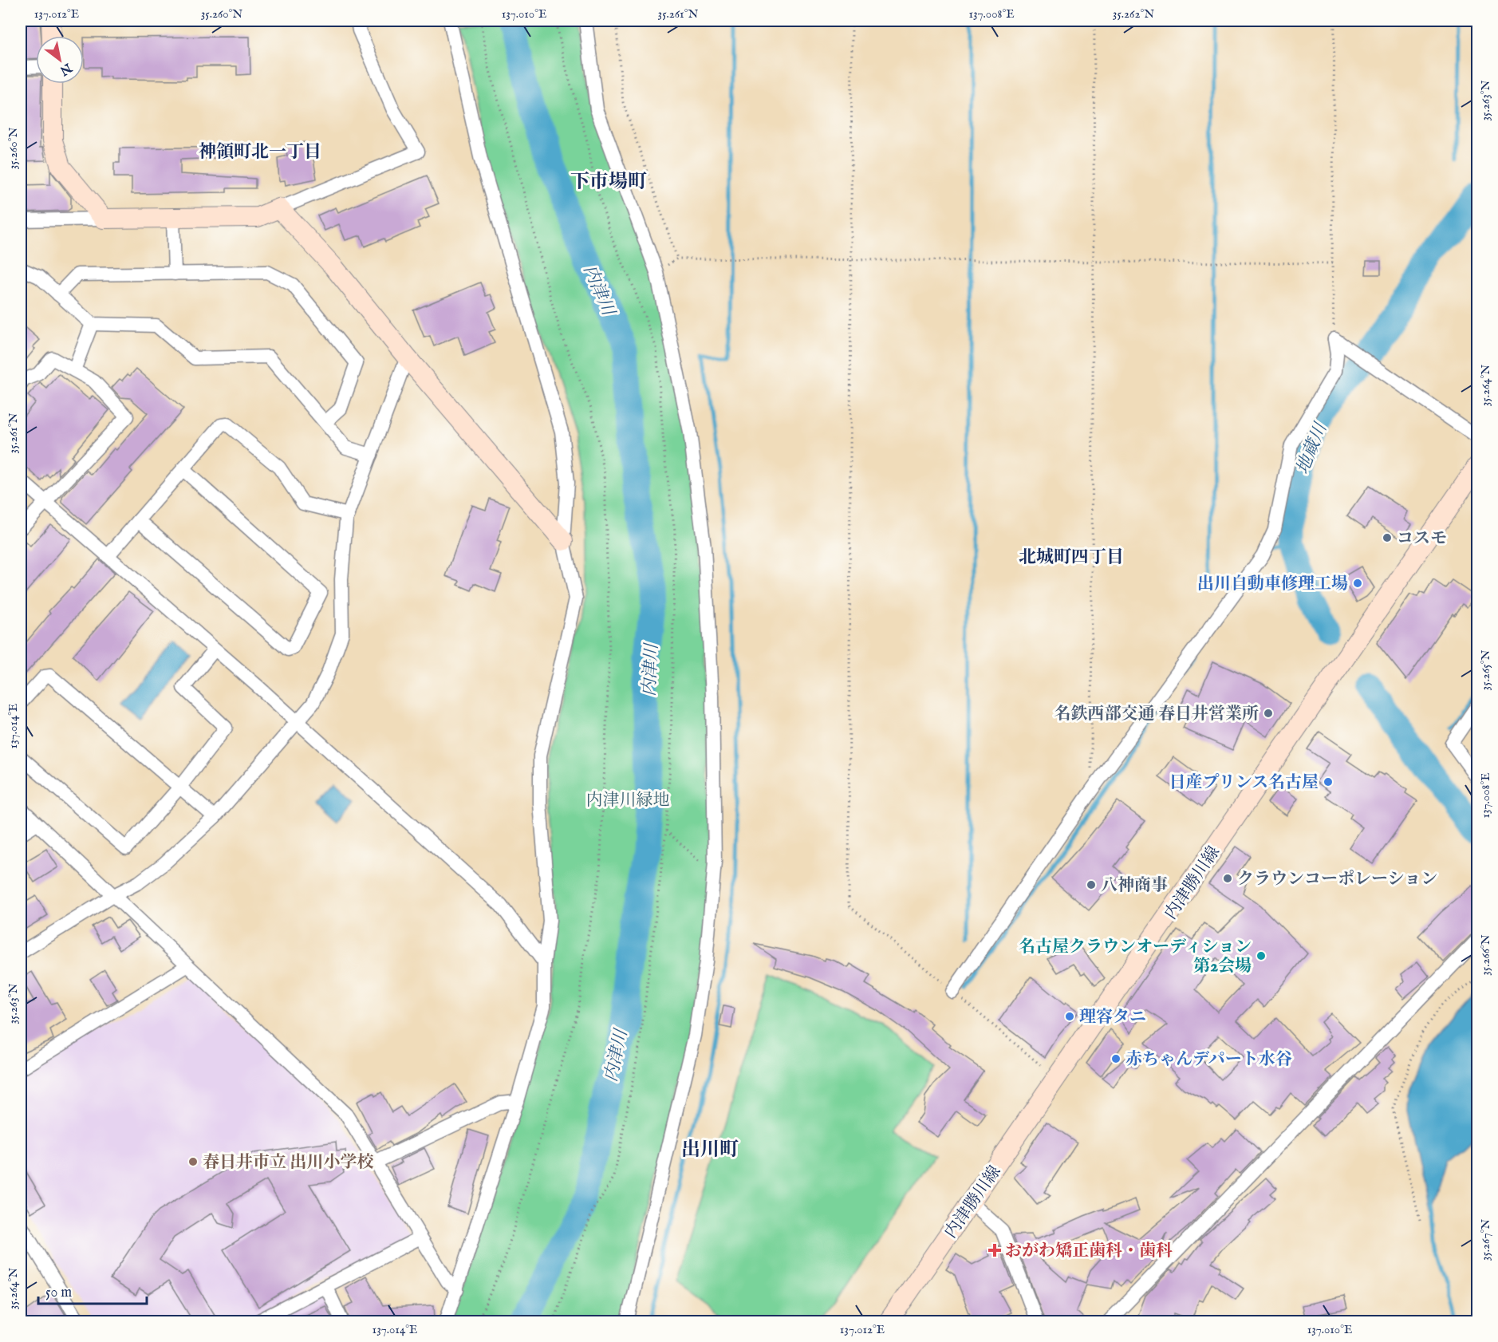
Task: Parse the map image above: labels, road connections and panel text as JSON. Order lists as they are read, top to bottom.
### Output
{
  "streets": {
    "main road": ["内津勝川線"]
  },
  "districts": [
    "神領町北一丁目",
    "下市場町",
    "北城町四丁目",
    "出川町"
  ],
  "water": ["内津川", "地蔵川"],
  "parks": ["内津川緑地"],
  "places": {
    "other": [
      "コスモ",
      "出川自動車修理工場",
      "名鉄西部交通 春日井営業所",
      "日産プリンス名古屋",
      "クラウンコーポレーション",
      "八神商事",
      "名古屋クラウンオーディション 第2会場",
      "理容タニ",
      "赤ちゃんデパート水谷",
      "春日井市立 出川小学校"
    ],
    "health": ["おがわ矯正歯科・歯科"]
  },
  "scale_bar": "50 m",
  "north": "bottom right",
  "coordinates": [
    "137.012°E",
    "35.260°N",
    "137.010°E",
    "35.261°N",
    "137.008°E",
    "35.262°N",
    "35.263°N",
    "35.264°N",
    "35.265°N",
    "137.014°E",
    "35.266°N",
    "35.267°N"
  ]
}
